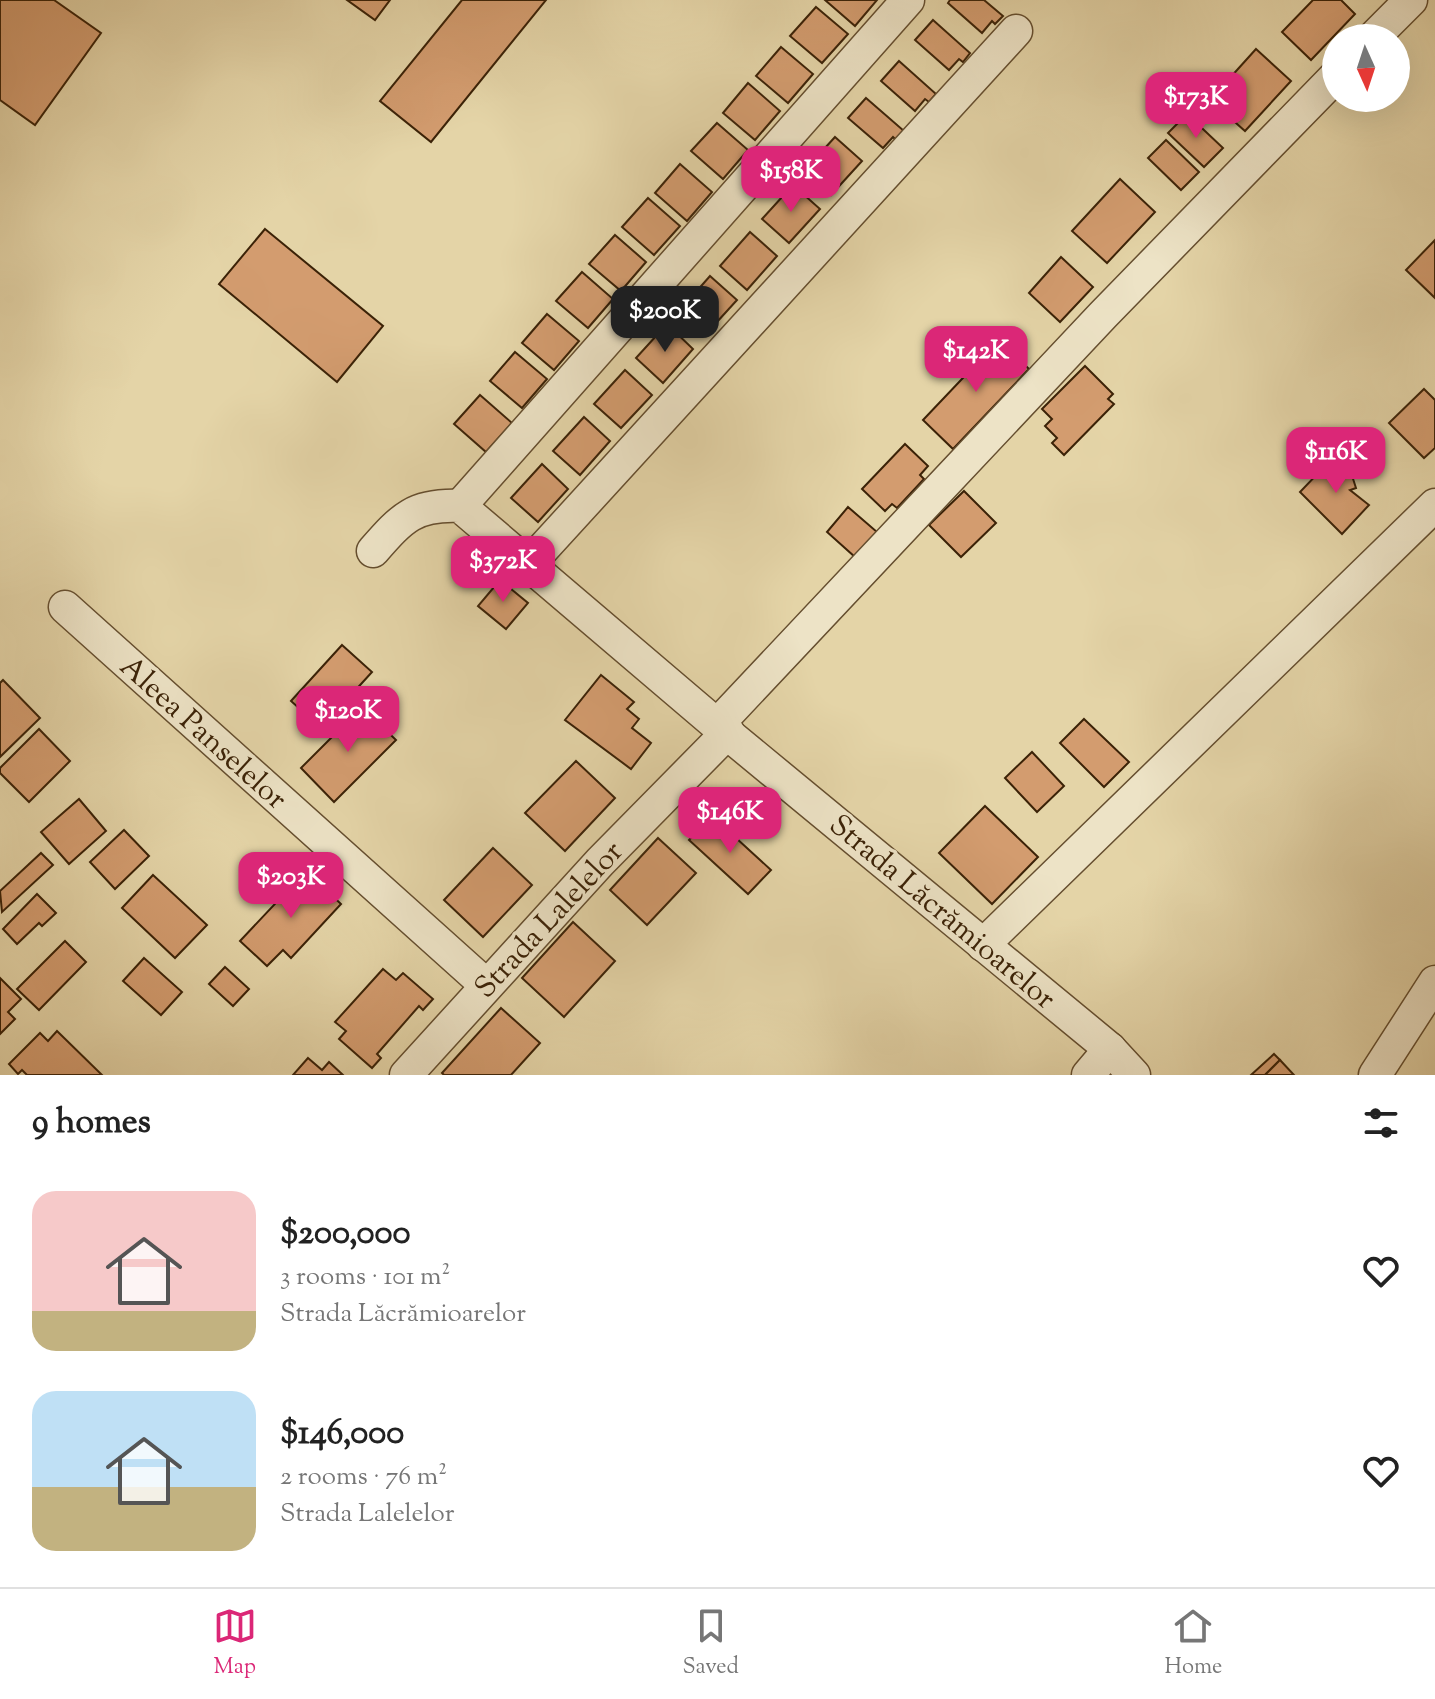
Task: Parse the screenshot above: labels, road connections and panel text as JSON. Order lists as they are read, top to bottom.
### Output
{
  "streets": {
    "street": ["Aleea Panselelor", "Strada Lăcrămioarelor", "Strada Lalelelor"]
  },
  "crossings": [
    ["Aleea Panselelor", "Strada Lalelelor"],
    ["Strada Lăcrămioarelor", "Strada Lalelelor"]
  ],
  "north": "bottom",
  "page": {
    "price": [
      "$173K",
      "$158K",
      "$200K",
      "$142K",
      "$116K",
      "$372K",
      "$120K",
      "$146K",
      "$203K"
    ],
    "heading": "9 homes",
    "list": [
      {
        "name": "$200,000",
        "note": "3 rooms · 101 m² · Strada Lăcrămioarelor"
      },
      {
        "name": "$146,000",
        "note": "2 rooms · 76 m² · Strada Lalelelor"
      }
    ],
    "tabs": ["Map", "Saved", "Home"]
  }
}
